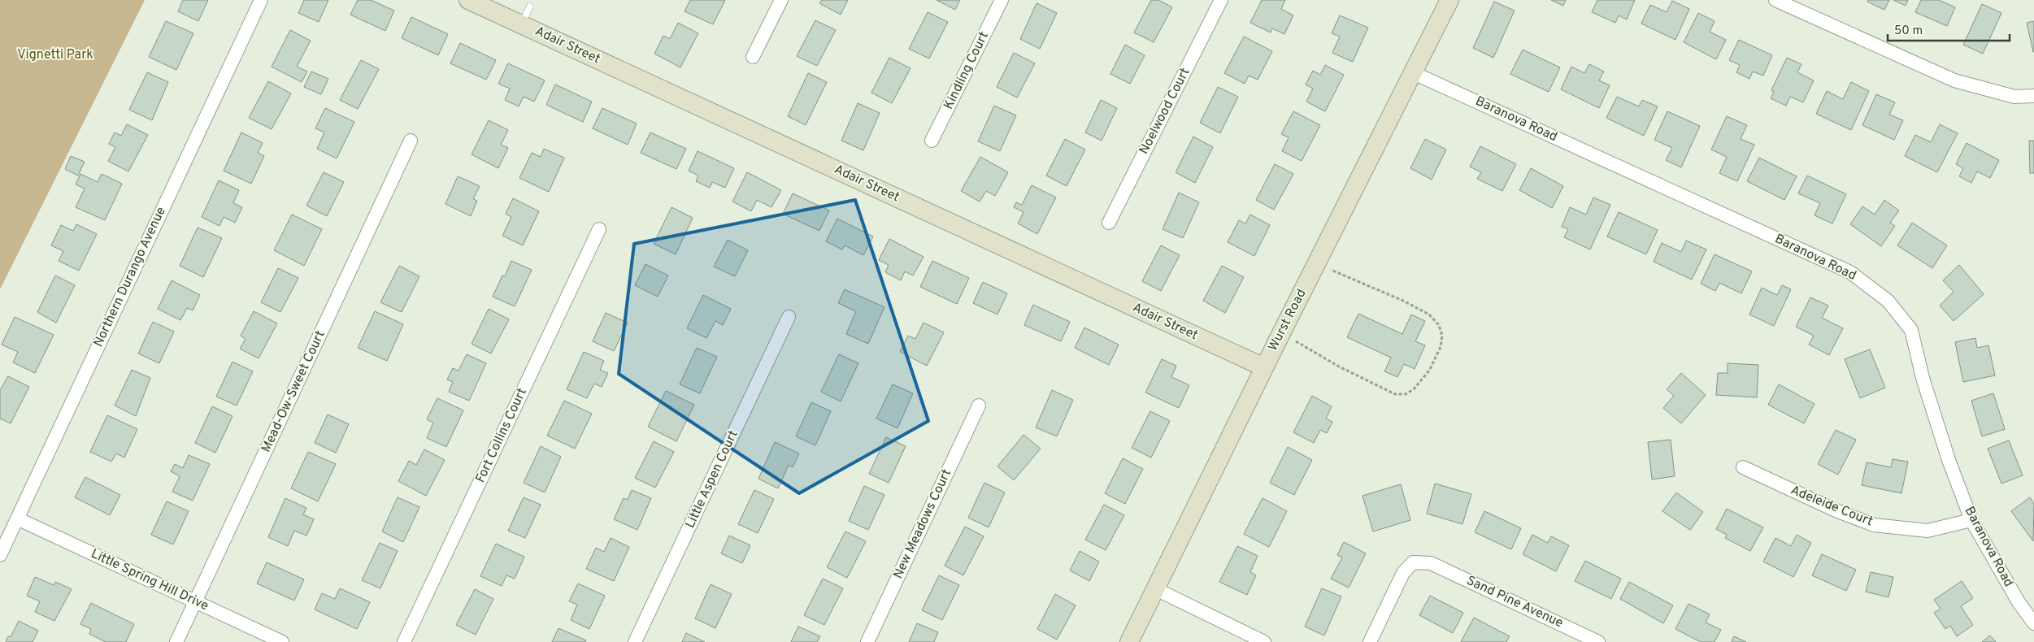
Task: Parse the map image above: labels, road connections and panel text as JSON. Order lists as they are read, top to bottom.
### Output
{
  "streets": {
    "street": [
      "Adair Street",
      "Kindling Court",
      "Noelwood Court",
      "Baranova Road",
      "Northern Durango Avenue",
      "Wurst Road",
      "Mead-Ow-Sweet Court",
      "Fort Collins Court",
      "Little Aspen Court",
      "Adeleide Court",
      "New Meadows Court",
      "Little Spring Hill Drive",
      "Sand Pine Avenue"
    ]
  },
  "crossings": [
    ["Adair Street", "Wurst Road"],
    ["Baranova Road", "Wurst Road"],
    ["Baranova Road", "Adeleide Court"],
    ["Northern Durango Avenue", "Little Spring Hill Drive"],
    ["Mead-Ow-Sweet Court", "Little Spring Hill Drive"]
  ],
  "parks": ["Vignetti Park"],
  "scale_bar": "50 m"
}
